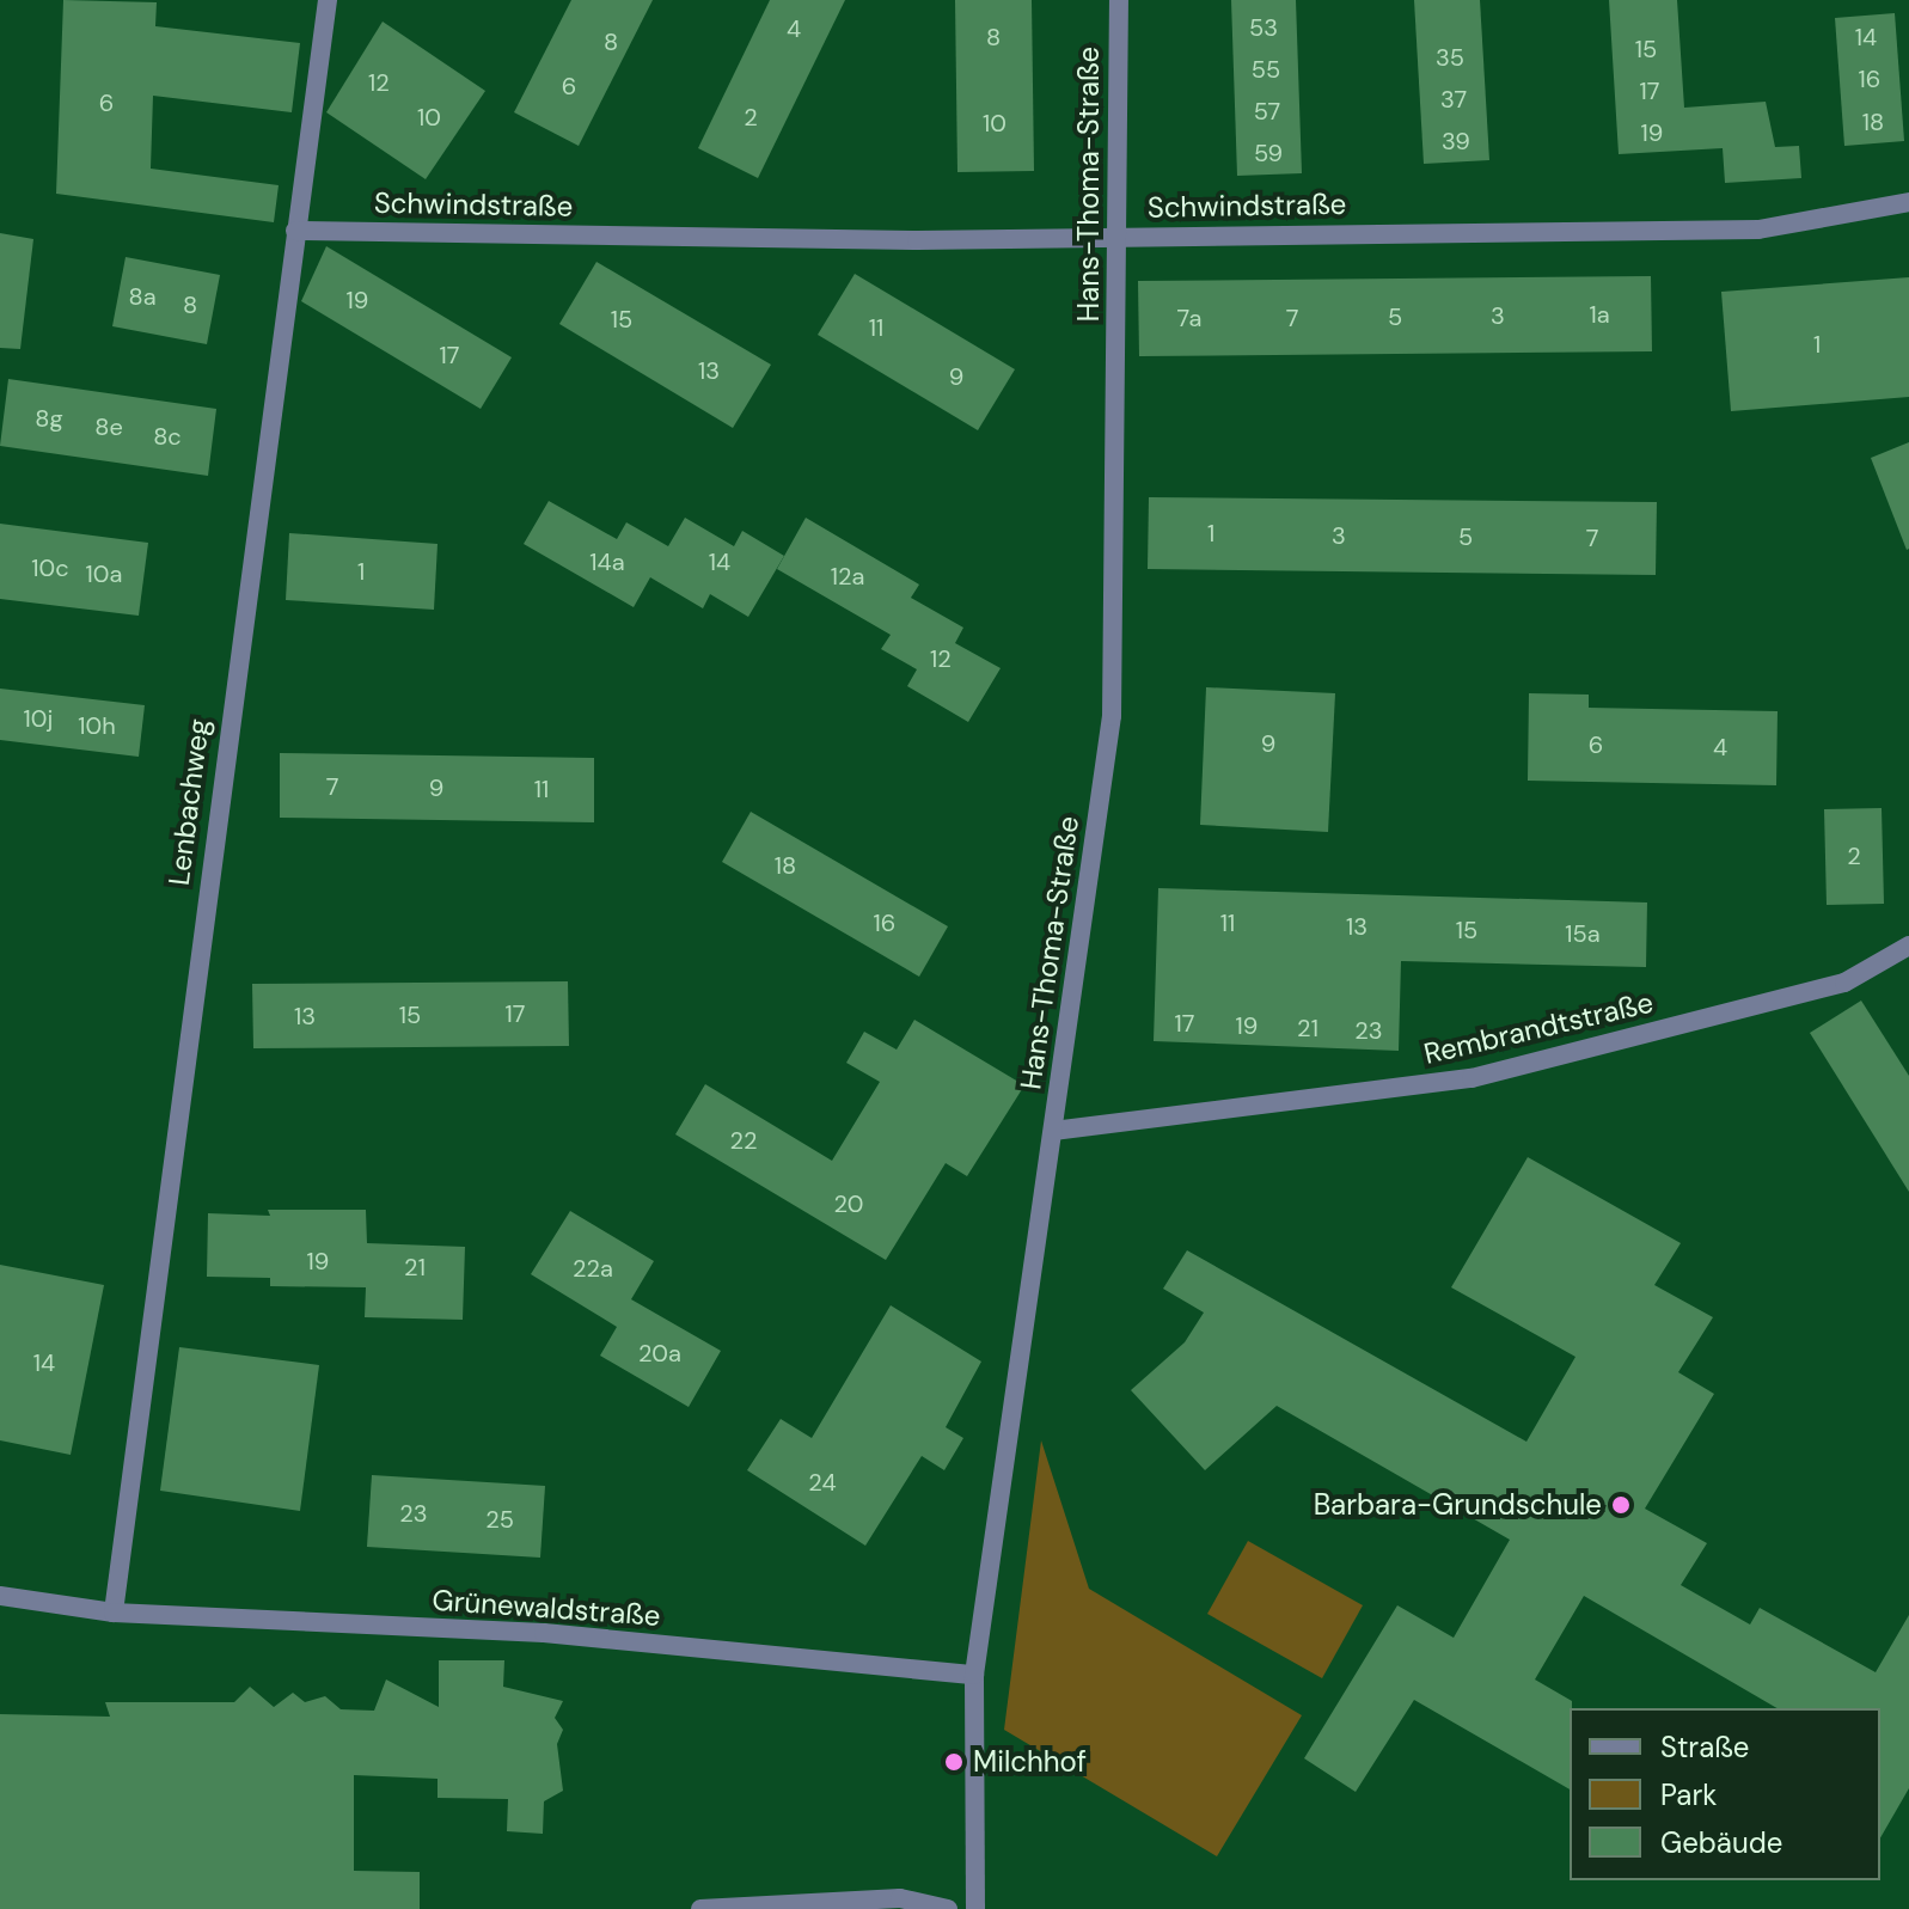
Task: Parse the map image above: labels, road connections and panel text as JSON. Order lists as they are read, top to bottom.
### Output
{
  "streets": {
    "street": [
      "Hans-Thoma-Straße",
      "Schwindstraße",
      "Lenbachweg",
      "Rembrandtstraße",
      "Grünewaldstraße"
    ]
  },
  "crossings": [
    ["Hans-Thoma-Straße", "Schwindstraße"],
    ["Hans-Thoma-Straße", "Rembrandtstraße"],
    ["Hans-Thoma-Straße", "Grünewaldstraße"],
    ["Schwindstraße", "Lenbachweg"],
    ["Lenbachweg", "Grünewaldstraße"]
  ],
  "places": ["Barbara-Grundschule", "Milchhof"],
  "house_numbers": [
    "53",
    "4",
    "8",
    "14",
    "8",
    "15",
    "35",
    "55",
    "16",
    "12",
    "6",
    "17",
    "37",
    "6",
    "57",
    "10",
    "2",
    "18",
    "10",
    "19",
    "39",
    "59",
    "8a",
    "19",
    "8",
    "1a",
    "3",
    "5",
    "7a",
    "7",
    "15",
    "11",
    "1",
    "17",
    "13",
    "9",
    "8g",
    "8e",
    "8c",
    "1",
    "3",
    "5",
    "7",
    "14a",
    "14",
    "10c",
    "1",
    "10a",
    "12a",
    "12",
    "10j",
    "10h",
    "9",
    "6",
    "4",
    "7",
    "9",
    "11",
    "2",
    "18",
    "16",
    "11",
    "13",
    "15",
    "15a",
    "17",
    "15",
    "13",
    "17",
    "19",
    "21",
    "23",
    "22",
    "20",
    "19",
    "21",
    "22a",
    "20a",
    "14",
    "24",
    "23",
    "25"
  ],
  "legend": ["Straße", "Park", "Gebäude"]
}
